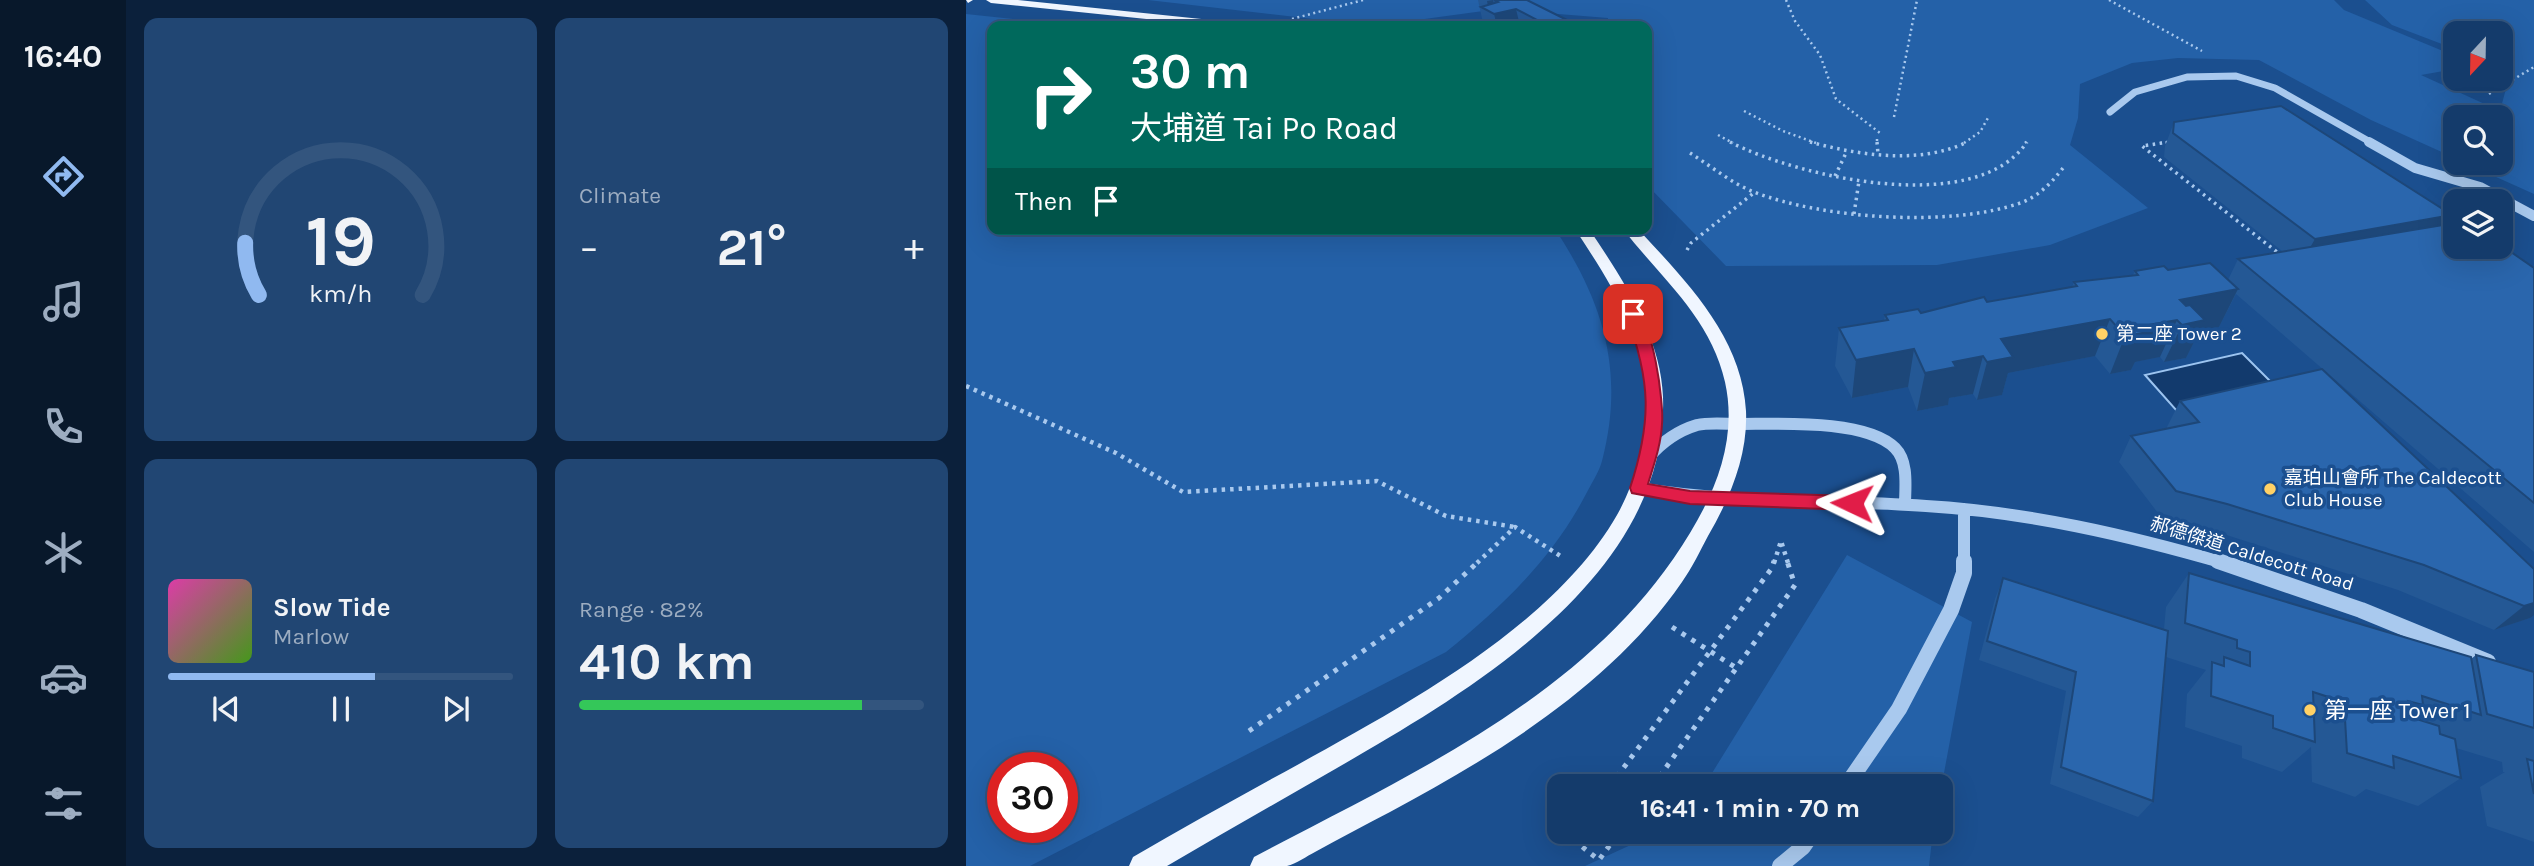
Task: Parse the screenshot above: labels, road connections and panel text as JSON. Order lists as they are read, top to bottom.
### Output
{
  "streets": {
    "street": ["郝德傑道 Caldecott Road"]
  },
  "places": ["第二座 Tower 2", "嘉珀山會所 The Caldecott Club House", "第一座 Tower 1"],
  "north": "bottom",
  "page": {
    "tabs": "16:40",
    "tile": [
      "Climate",
      ["Range · 82%", "410 km"]
    ],
    "turn": ["30 m", "大埔道 Tai Po Road"],
    "then": "Then",
    "heat": ["−", "21°", "+"],
    "song": ["Slow Tide", "Marlow"],
    "limit": "30",
    "trip": "16:41 · 1 min · 70 m",
    "gauge": ["19", "km/h"]
  }
}
